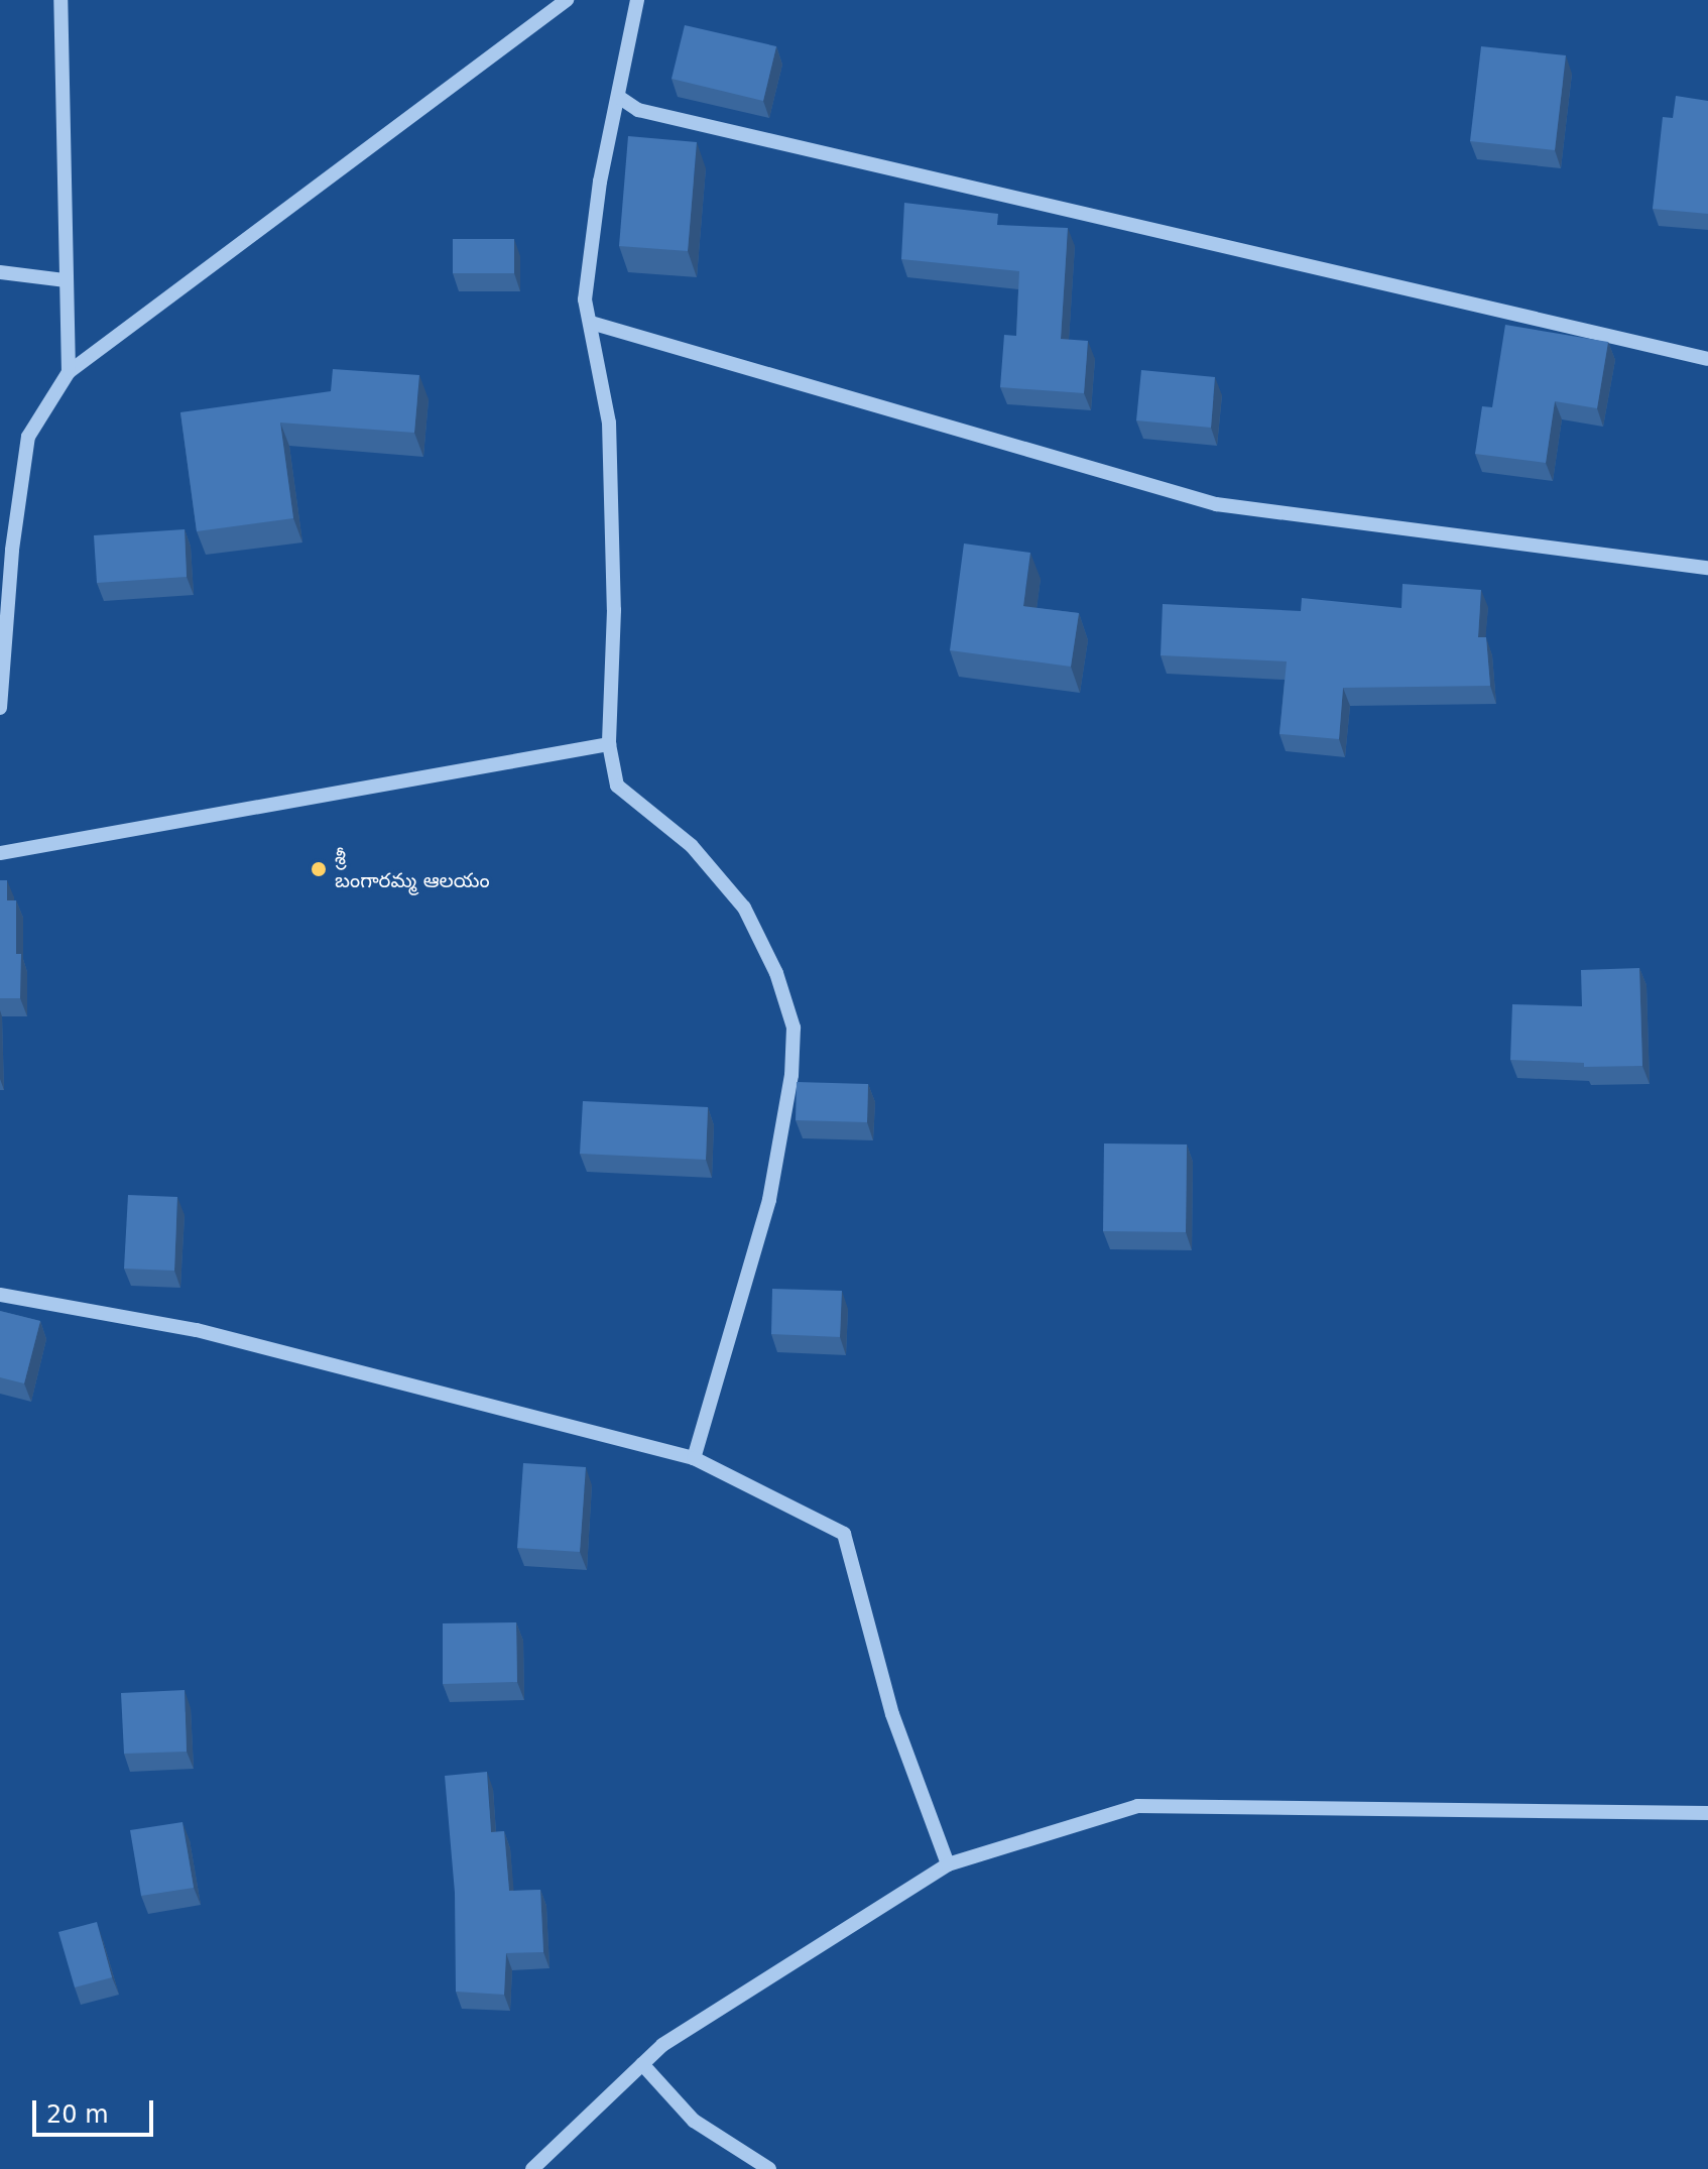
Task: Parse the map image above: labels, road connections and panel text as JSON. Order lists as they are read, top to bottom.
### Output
{
  "places": ["శ్రీ బంగారమ్మ ఆలయం"],
  "scale_bar": "20 m"
}
